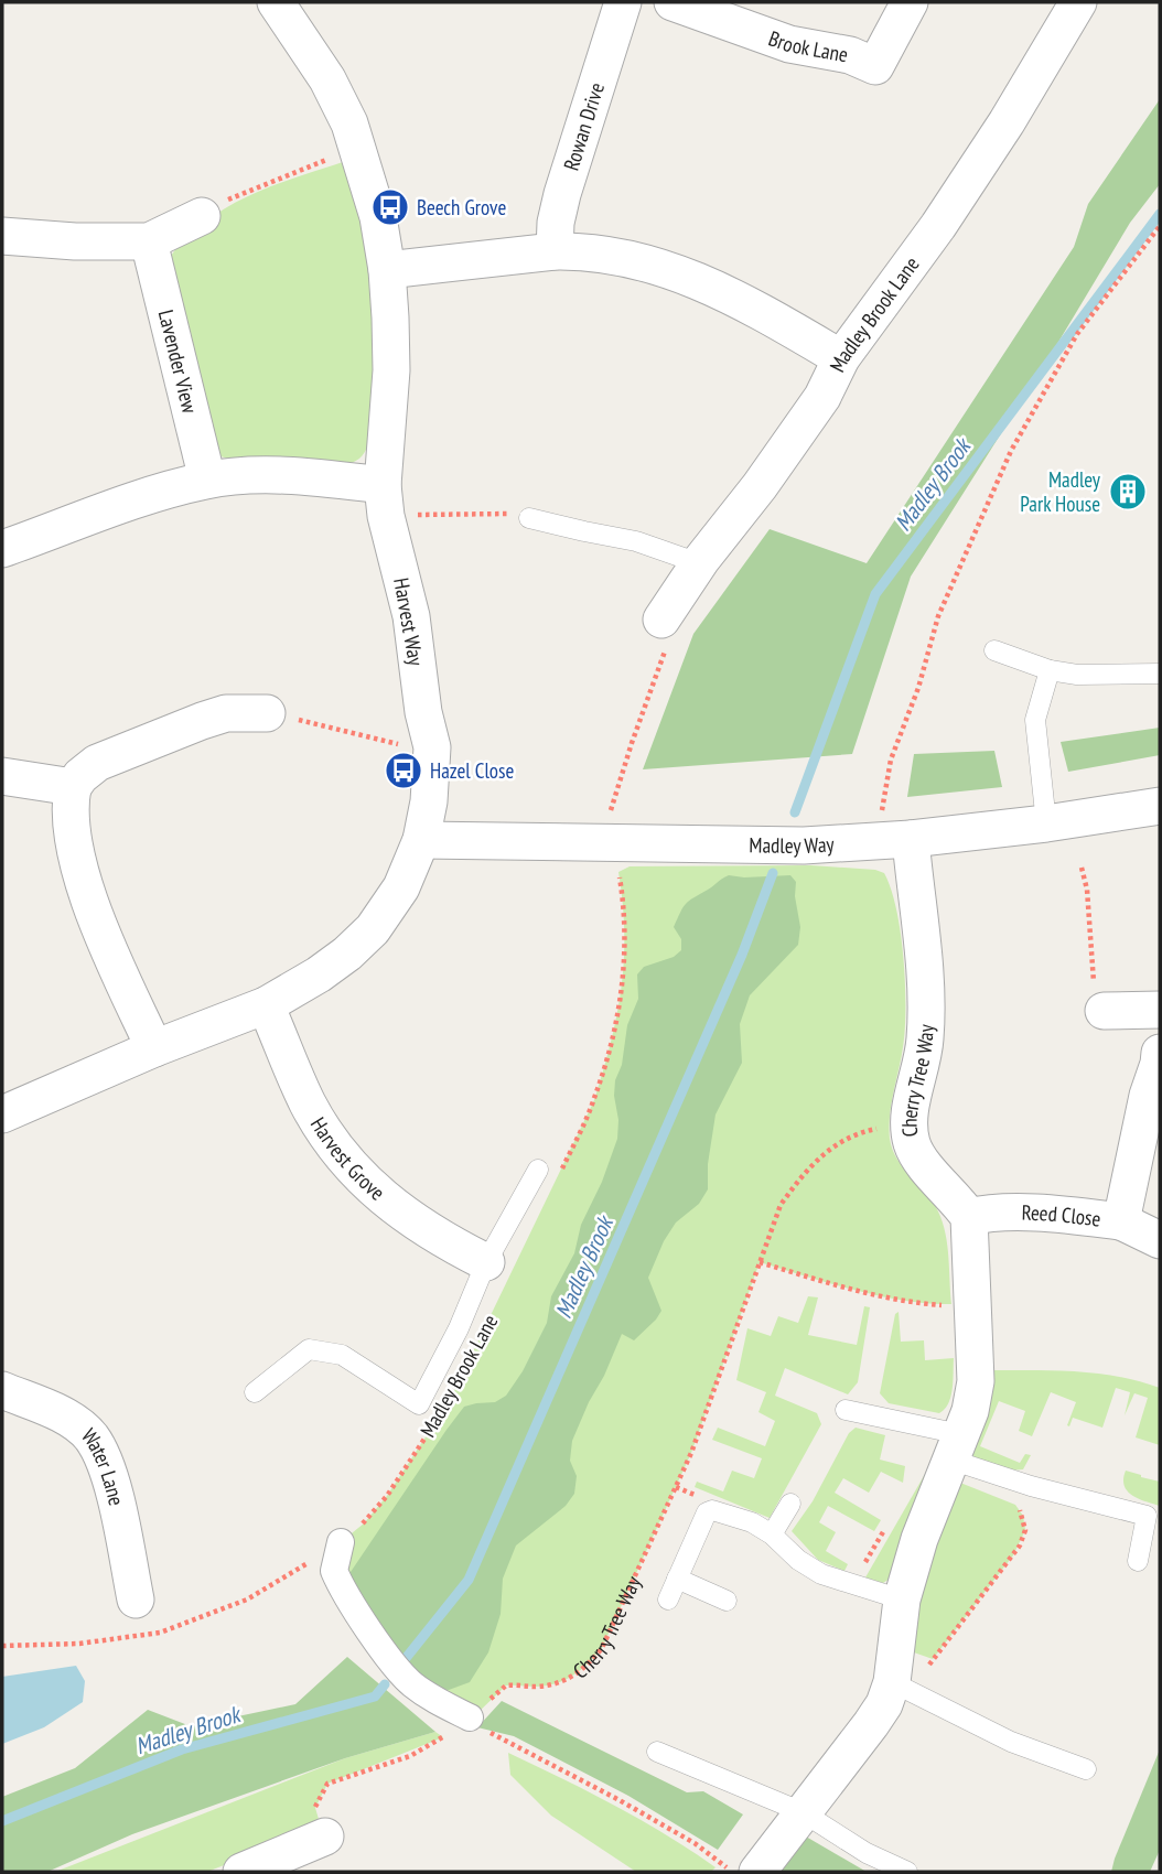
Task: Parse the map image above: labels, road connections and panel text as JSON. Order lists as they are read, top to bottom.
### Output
{
  "streets": {
    "street": [
      "Brook Lane",
      "Rowan Drive",
      "Madley Brook Lane",
      "Lavender View",
      "Harvest Way",
      "Madley Way",
      "Cherry Tree Way",
      "Harvest Grove",
      "Reed Close",
      "Water Lane"
    ]
  },
  "crossings": [
    ["Harvest Way", "Madley Way"],
    ["Harvest Way", "Harvest Grove"],
    ["Madley Way", "Cherry Tree Way"],
    ["Cherry Tree Way", "Reed Close"]
  ],
  "water": ["Madley Brook"],
  "places": {
    "bus stop": ["Beech Grove", "Hazel Close"],
    "building": ["Madley Park House"]
  }
}
